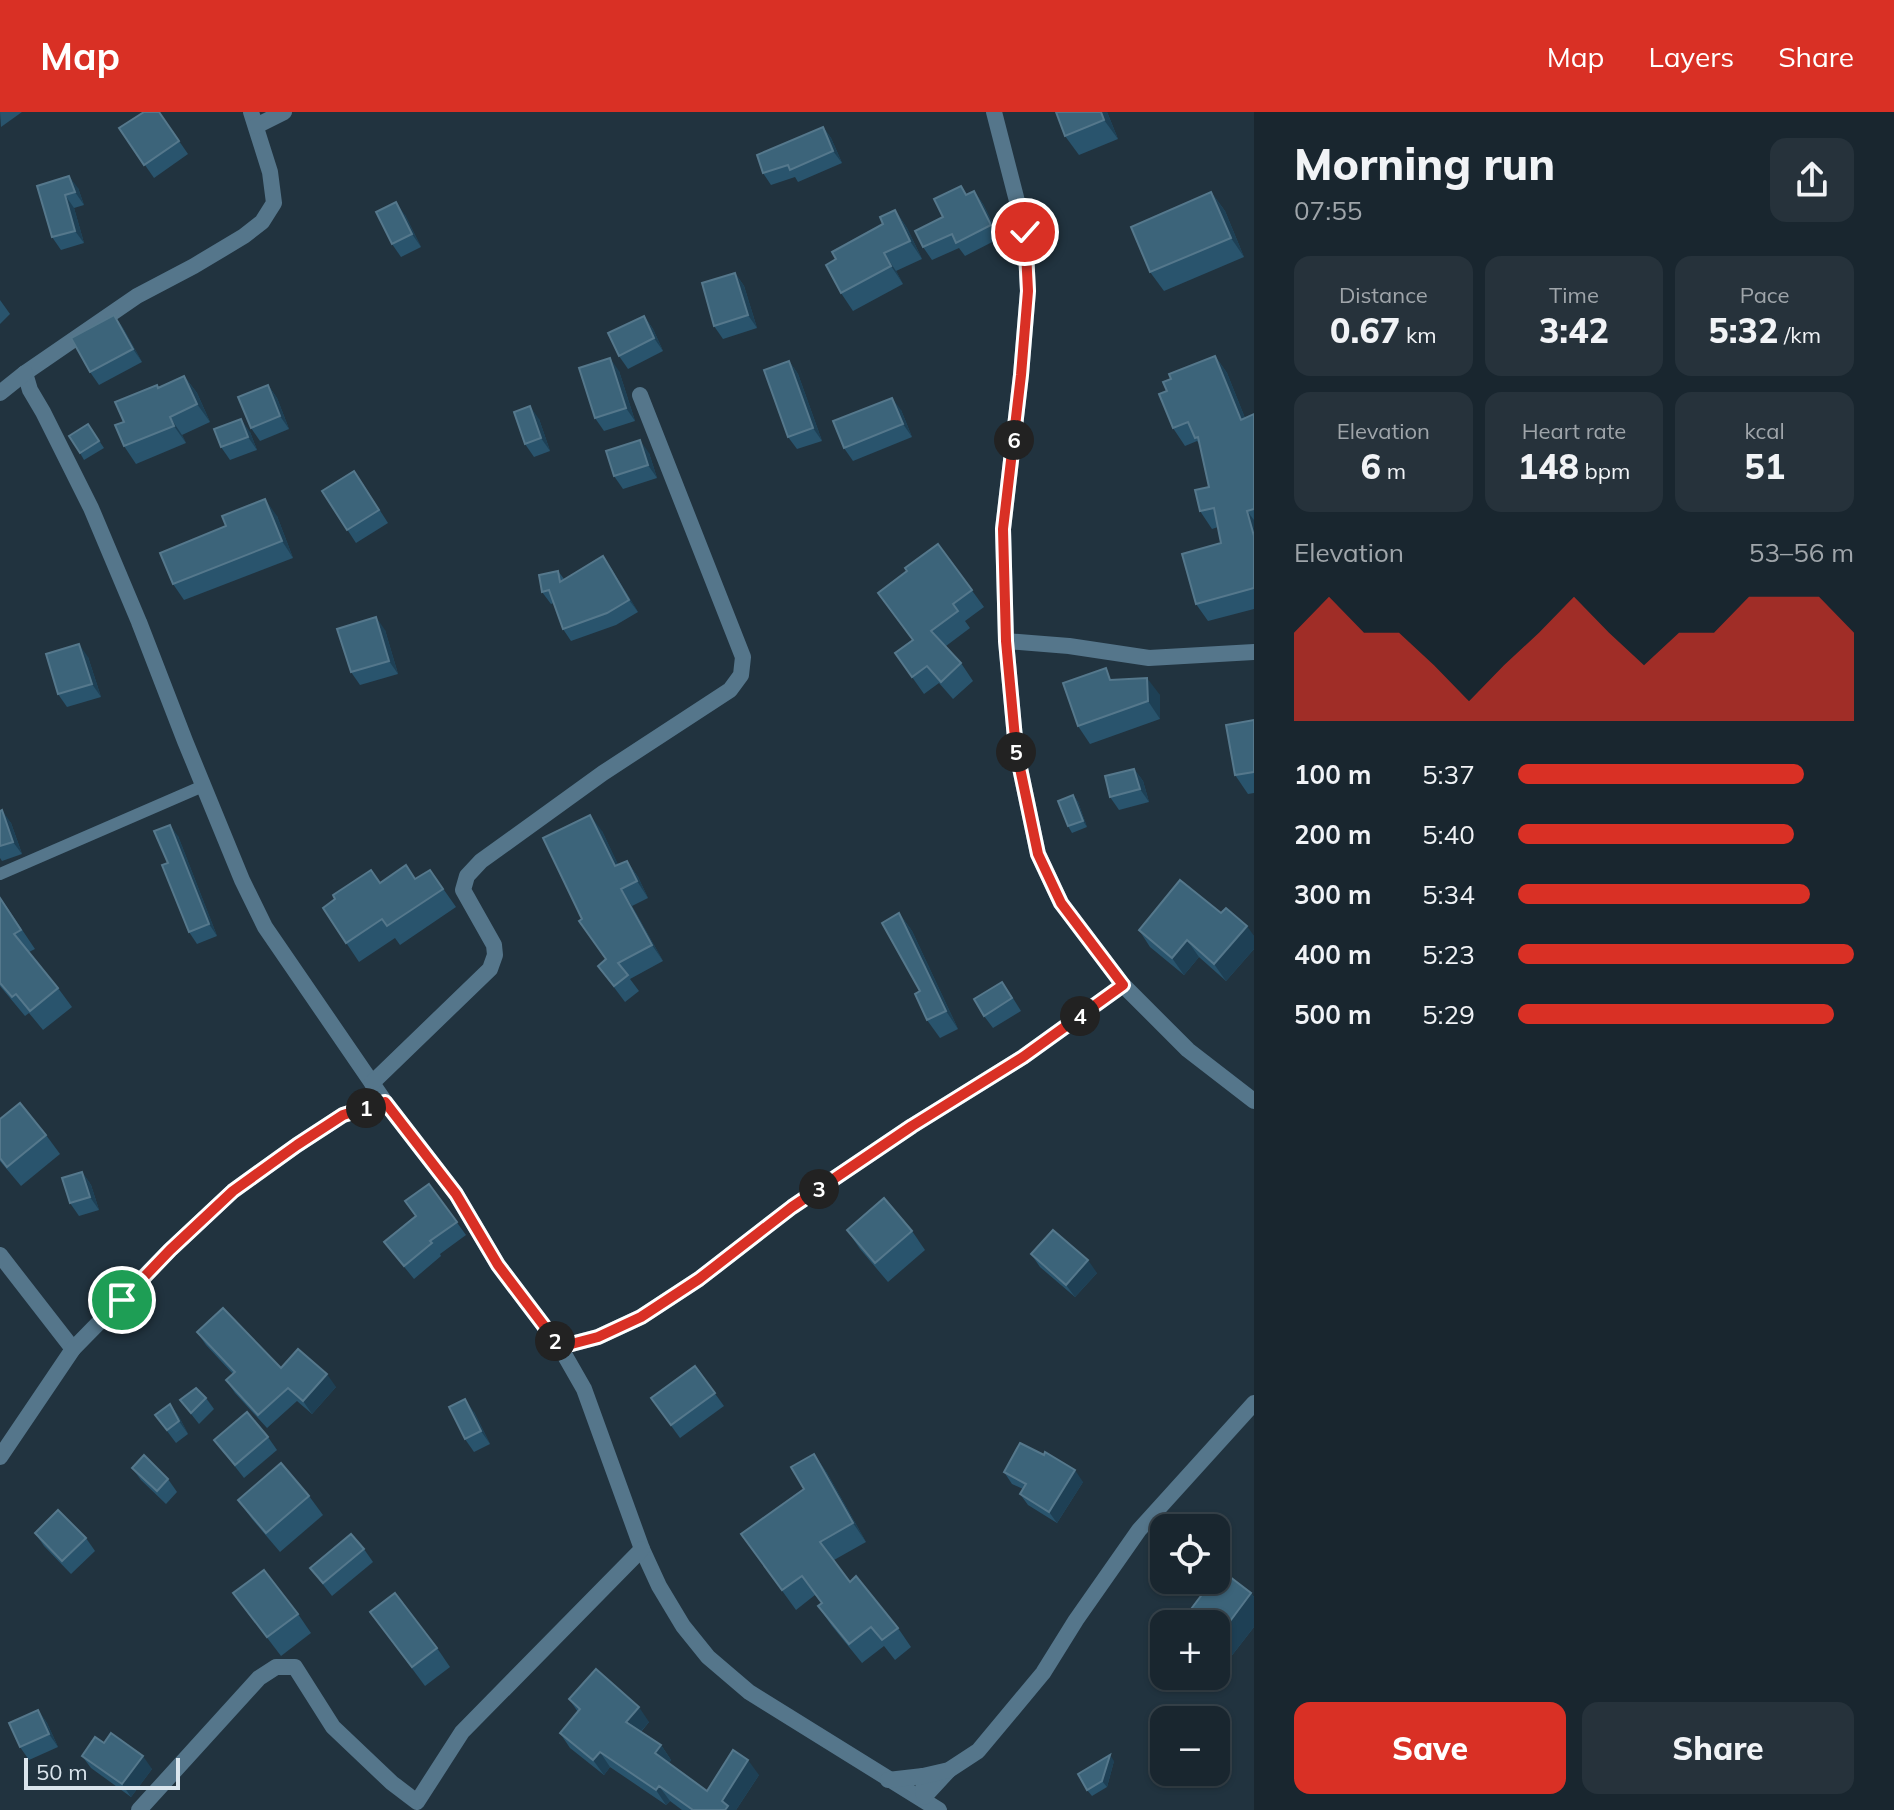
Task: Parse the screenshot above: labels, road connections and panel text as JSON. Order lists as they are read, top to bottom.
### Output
{
  "scale_bar": "50 m",
  "page": {
    "header": "Map",
    "nav": ["Map", "Layers", "Share"],
    "heading": ["Morning run", "07:55"],
    "stats": [
      ["Distance", "0.67 km"],
      ["Time", "3:42"],
      ["Pace", "5:32 /km"],
      ["Elevation", "6 m"],
      ["Heart rate", "148 bpm"],
      ["kcal", "51"]
    ],
    "pins": [
      "6",
      "5",
      "4",
      "1",
      "3",
      "2"
    ],
    "chart": ["Elevation", "53–56 m"],
    "list": [
      {
        "name": "100 m",
        "note": "5:37"
      },
      {
        "name": "200 m",
        "note": "5:40"
      },
      {
        "name": "300 m",
        "note": "5:34"
      },
      {
        "name": "400 m",
        "note": "5:23"
      },
      {
        "name": "500 m",
        "note": "5:29"
      }
    ],
    "map_buttons": ["+", "−"],
    "buttons": ["Save", "Share"],
    "scale": "50 m"
  }
}
